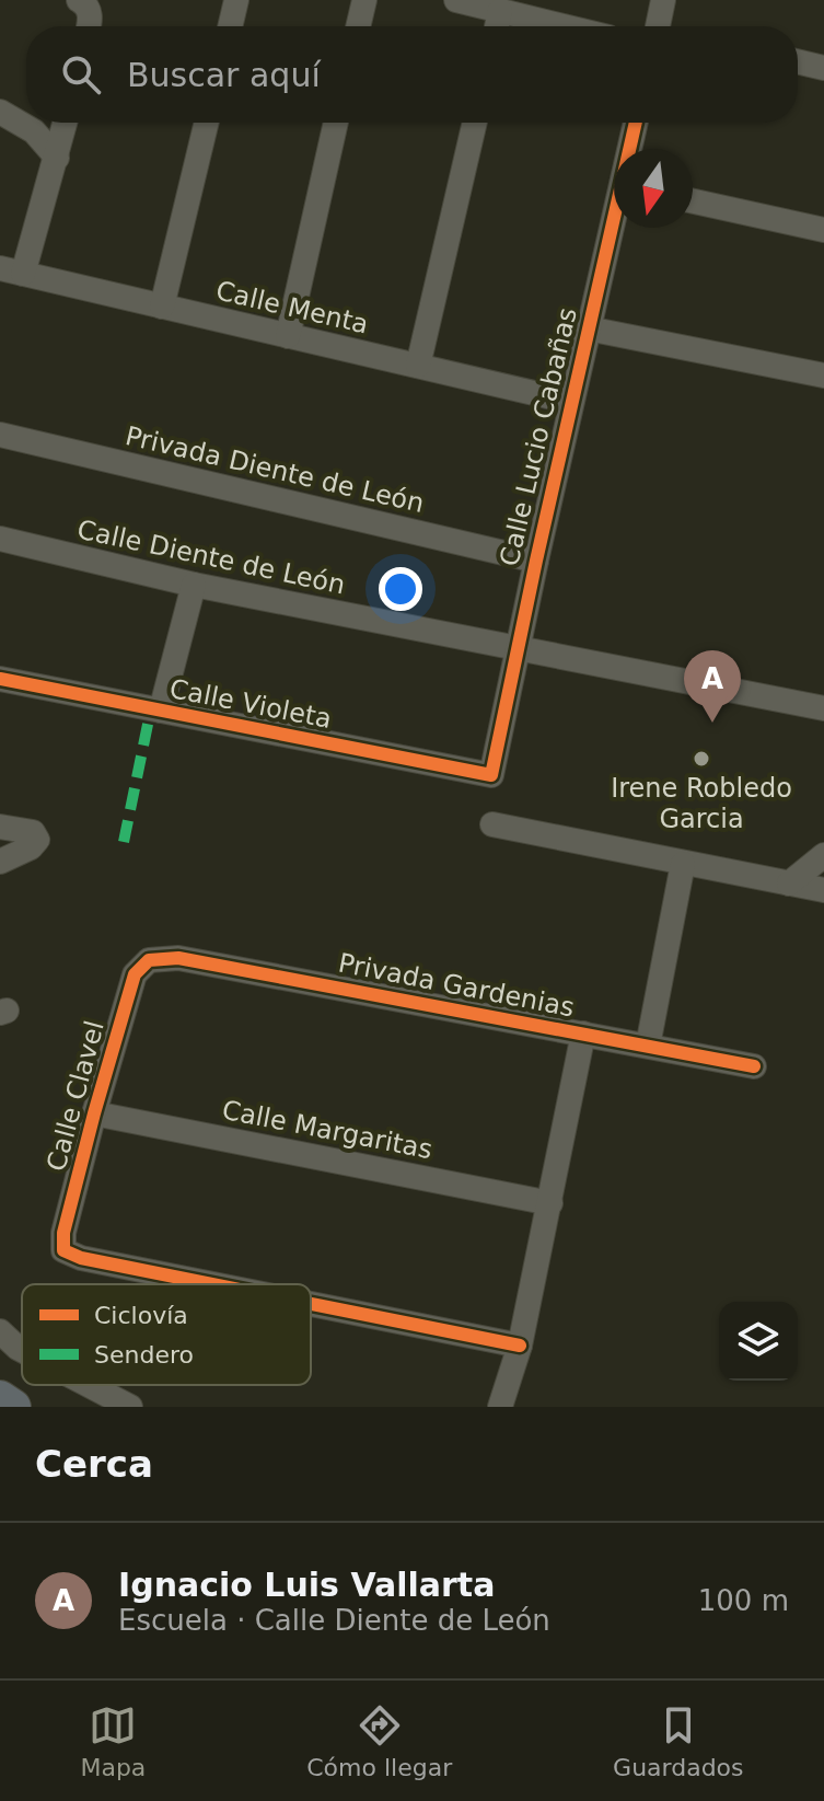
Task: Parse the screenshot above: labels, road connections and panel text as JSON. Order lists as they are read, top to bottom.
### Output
{
  "streets": {
    "street": [
      "Calle Menta",
      "Calle Lucio Cabañas",
      "Privada Diente de León",
      "Calle Diente de León",
      "Calle Violeta",
      "Privada Gardenias",
      "Calle Clavel",
      "Calle Margaritas"
    ]
  },
  "crossings": [
    ["Calle Menta", "Calle Lucio Cabañas"],
    ["Calle Lucio Cabañas", "Privada Diente de León"],
    ["Calle Lucio Cabañas", "Calle Diente de León"],
    ["Calle Lucio Cabañas", "Calle Violeta"],
    ["Privada Gardenias", "Calle Clavel"],
    ["Privada Gardenias", "Calle Margaritas"],
    ["Calle Clavel", "Calle Margaritas"]
  ],
  "places": ["Irene Robledo Garcia"],
  "legend": ["Ciclovía", "Sendero"],
  "north": "bottom",
  "page": {
    "search": "Buscar aquí",
    "pins": "A",
    "heading": "Cerca",
    "list": [
      {
        "mark": "A",
        "name": "Ignacio Luis Vallarta",
        "note": "Escuela · Calle Diente de León",
        "value": "100 m"
      }
    ],
    "nav": ["Mapa", "Cómo llegar", "Guardados"]
  }
}
